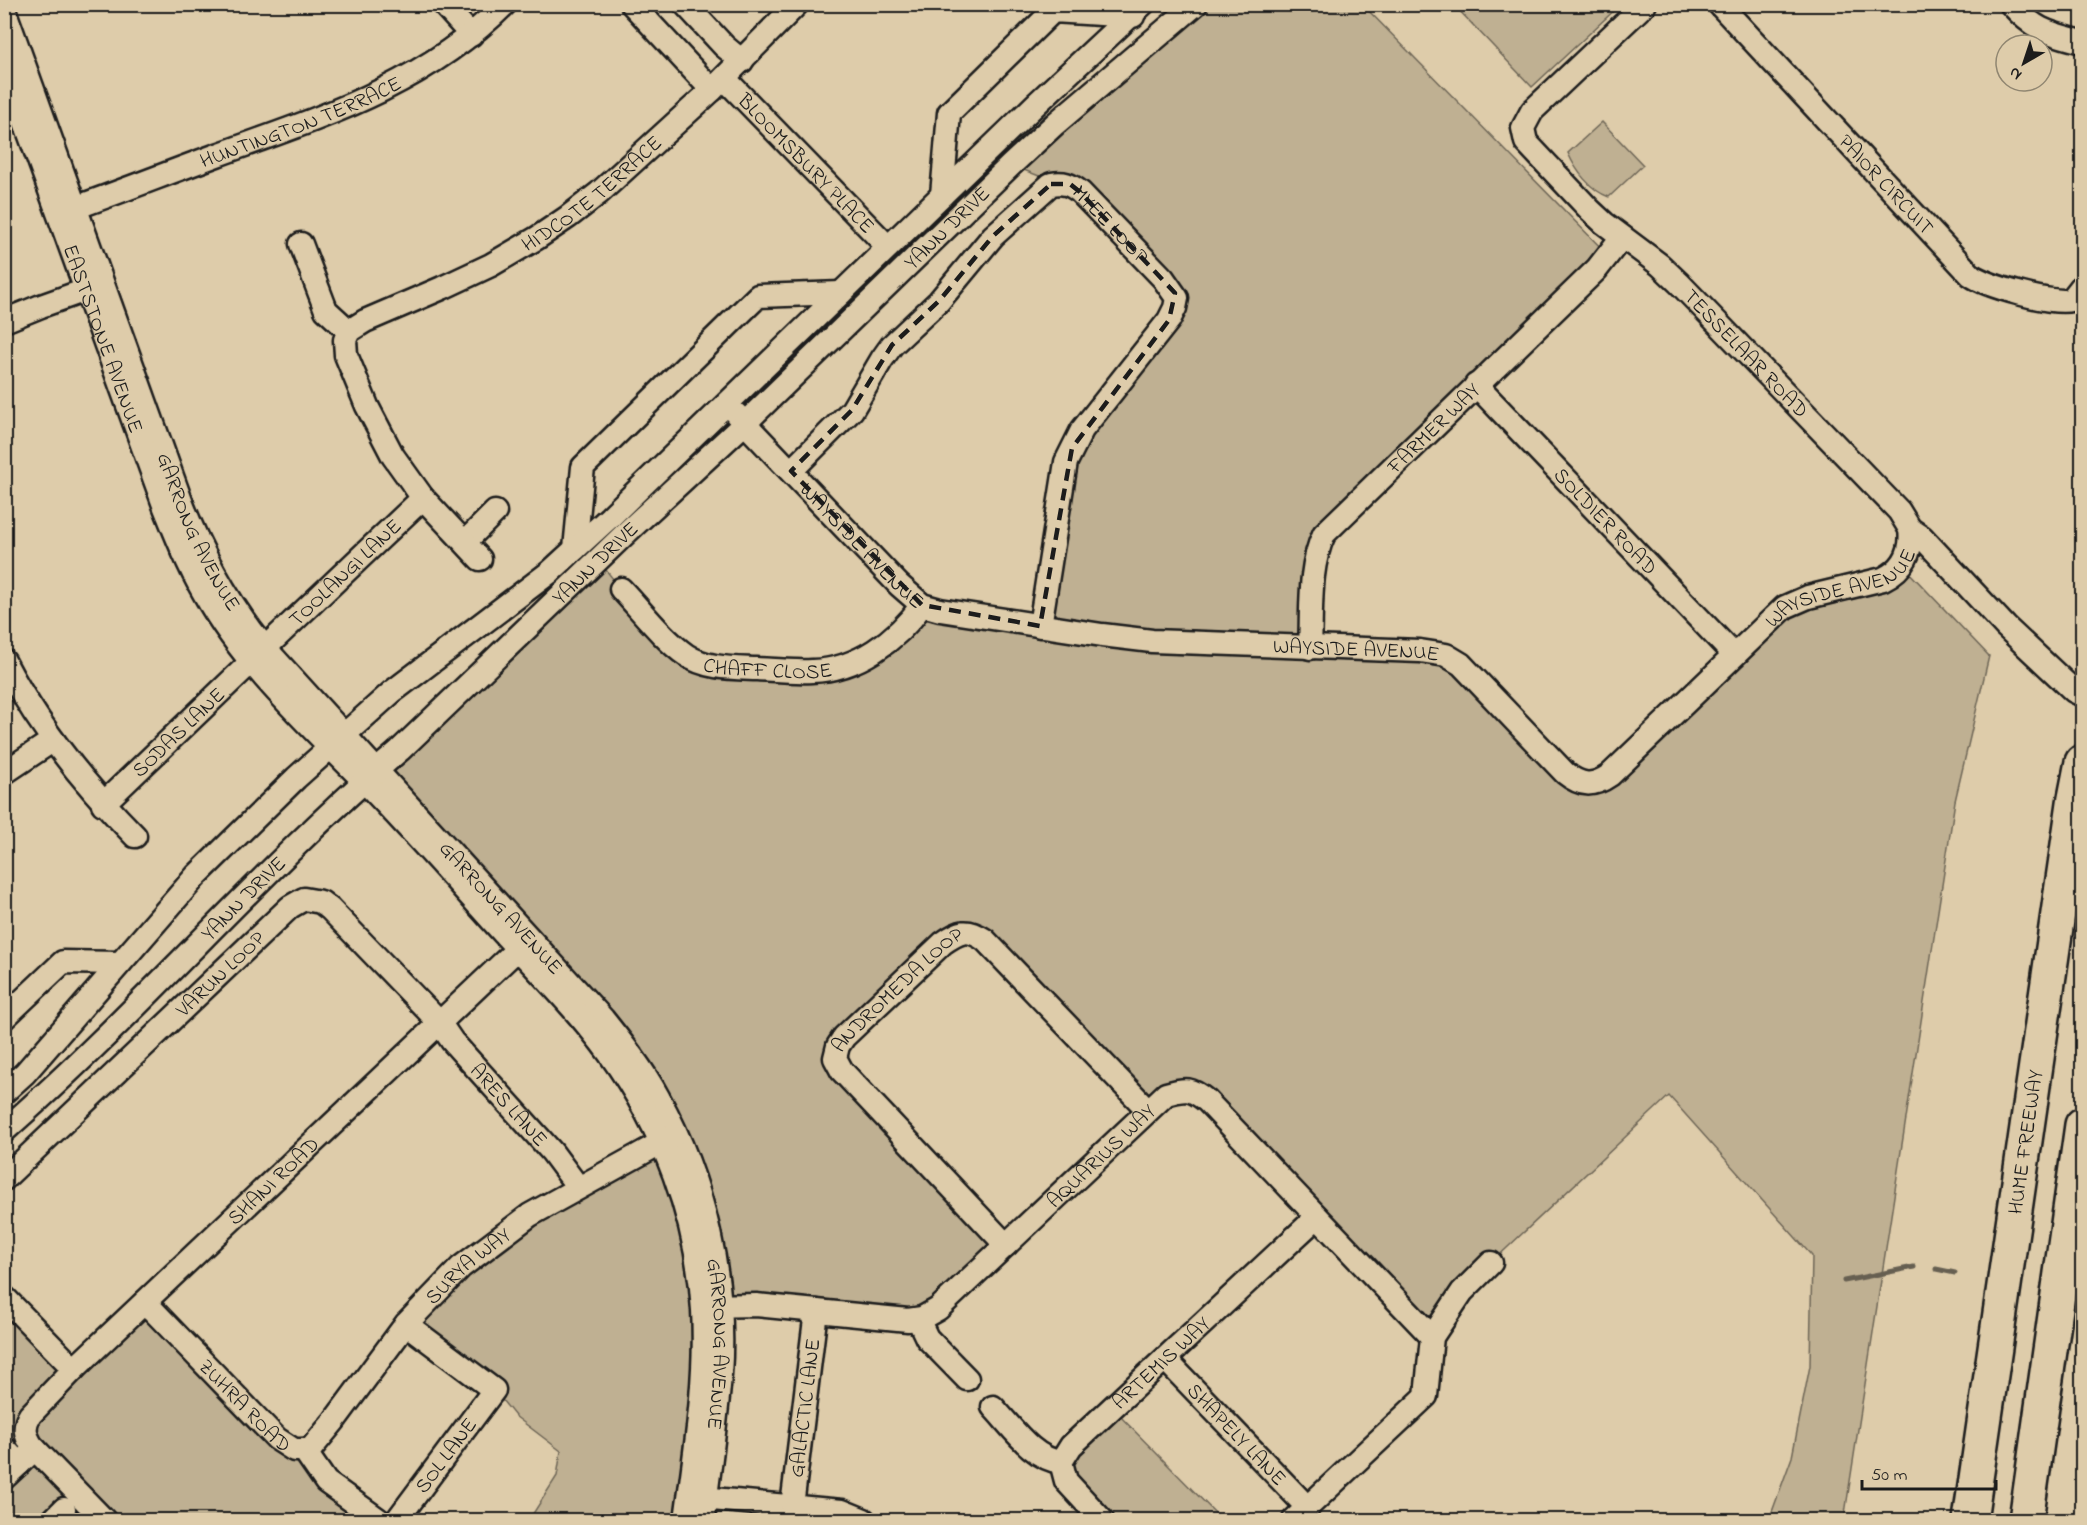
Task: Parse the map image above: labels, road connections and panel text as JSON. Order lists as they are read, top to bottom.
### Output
{
  "streets": {
    "highway": ["HUME FREEWAY"],
    "street": [
      "HUNTINGTON TERRACE",
      "BLOOMSBURY PLACE",
      "PAIOR CIRCUIT",
      "HIDCOTE TERRACE",
      "MYEE LOOP",
      "YANN DRIVE",
      "EASTSTONE AVENUE",
      "TESSELAAR ROAD",
      "FARMER WAY",
      "SOLDIER ROAD",
      "GARRONG AVENUE",
      "WAYSIDE AVENUE",
      "TOOLANGI LANE",
      "CHAFF CLOSE",
      "SODAS LANE",
      "VARUN LOOP",
      "ANDROMEDA LOOP",
      "ARES LANE",
      "AQUARIUS WAY",
      "SHANI ROAD",
      "SURYA WAY",
      "ARTEMIS WAY",
      "ZUHRA ROAD",
      "GALACTIC LANE",
      "SHAPELY LANE",
      "SOL LANE"
    ]
  },
  "crossings": [
    ["HUNTINGTON TERRACE", "EASTSTONE AVENUE"],
    ["BLOOMSBURY PLACE", "HIDCOTE TERRACE"],
    ["BLOOMSBURY PLACE", "YANN DRIVE"],
    ["MYEE LOOP", "WAYSIDE AVENUE"],
    ["YANN DRIVE", "GARRONG AVENUE"],
    ["YANN DRIVE", "WAYSIDE AVENUE"],
    ["EASTSTONE AVENUE", "GARRONG AVENUE"],
    ["TESSELAAR ROAD", "FARMER WAY"],
    ["TESSELAAR ROAD", "WAYSIDE AVENUE"],
    ["FARMER WAY", "SOLDIER ROAD"],
    ["FARMER WAY", "WAYSIDE AVENUE"],
    ["SOLDIER ROAD", "WAYSIDE AVENUE"],
    ["GARRONG AVENUE", "TOOLANGI LANE"],
    ["GARRONG AVENUE", "SODAS LANE"],
    ["GARRONG AVENUE", "SHANI ROAD"],
    ["GARRONG AVENUE", "SURYA WAY"],
    ["WAYSIDE AVENUE", "CHAFF CLOSE"],
    ["TOOLANGI LANE", "SODAS LANE"],
    ["VARUN LOOP", "ARES LANE"],
    ["VARUN LOOP", "SHANI ROAD"],
    ["ANDROMEDA LOOP", "AQUARIUS WAY"],
    ["ARES LANE", "SHANI ROAD"],
    ["ARES LANE", "SURYA WAY"],
    ["AQUARIUS WAY", "ARTEMIS WAY"],
    ["SHANI ROAD", "ZUHRA ROAD"],
    ["SURYA WAY", "ZUHRA ROAD"],
    ["SURYA WAY", "SOL LANE"],
    ["ARTEMIS WAY", "SHAPELY LANE"]
  ],
  "scale_bar": "50 m",
  "north": "bottom left"
}
